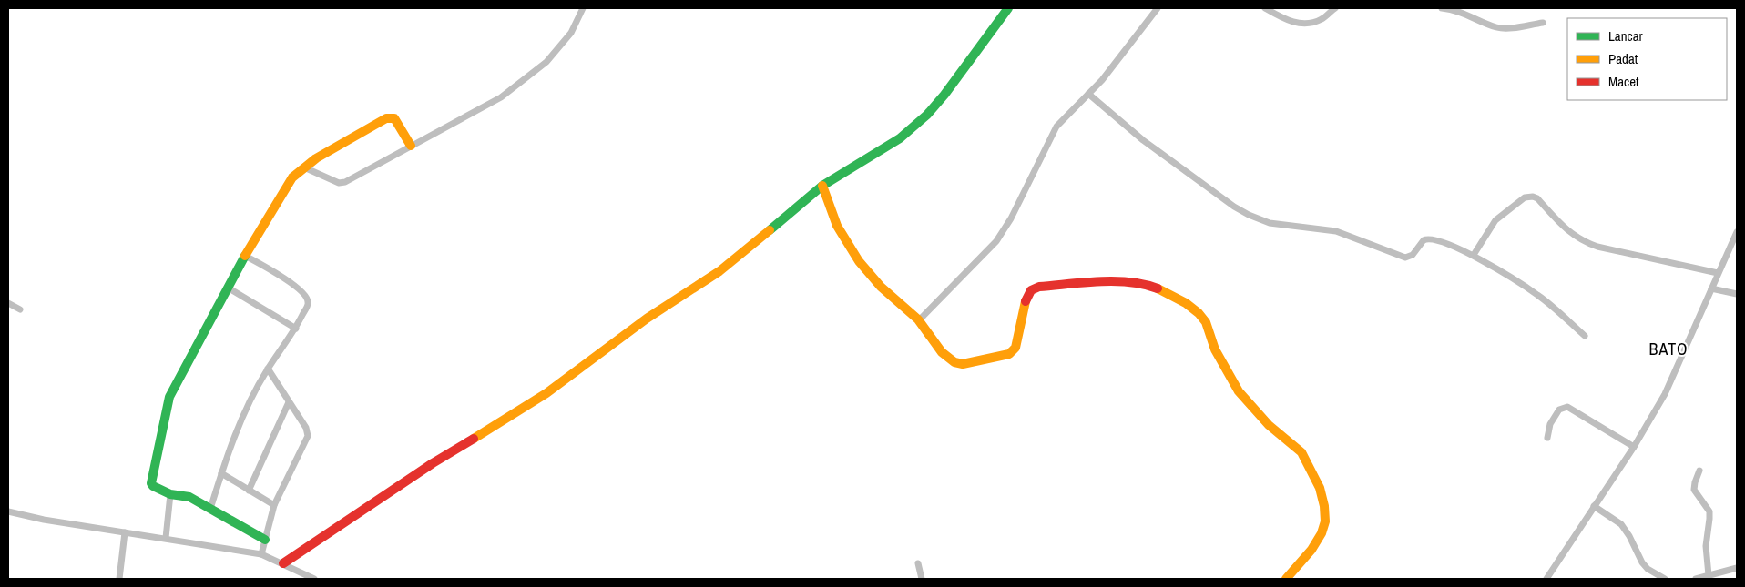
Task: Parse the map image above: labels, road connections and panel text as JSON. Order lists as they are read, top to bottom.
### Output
{
  "districts": ["BATO"],
  "legend": ["Lancar", "Padat", "Macet"]
}
